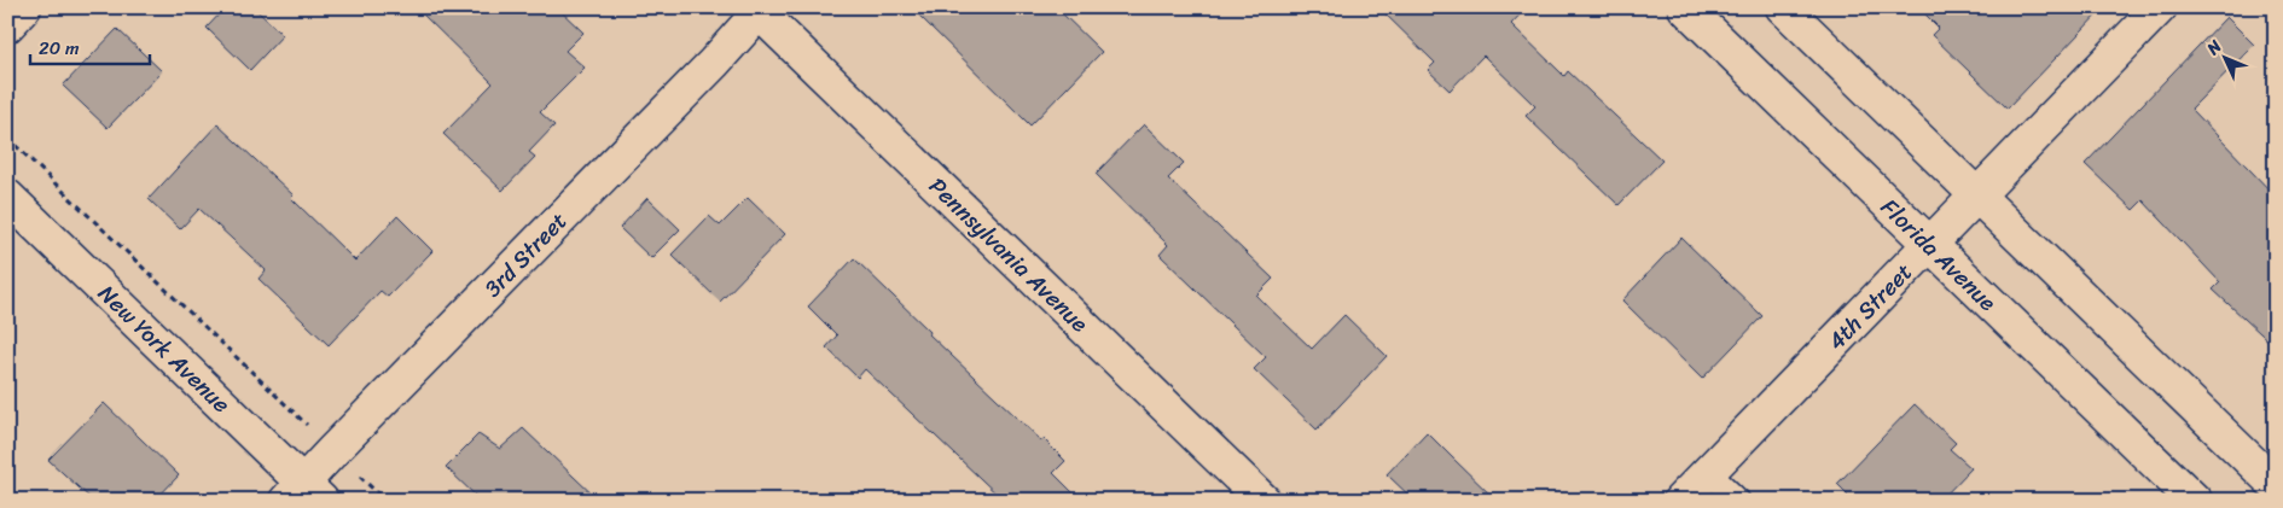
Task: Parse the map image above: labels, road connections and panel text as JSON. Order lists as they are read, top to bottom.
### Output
{
  "streets": {
    "street": [
      "3rd Street",
      "Pennsylvania Avenue",
      "Florida Avenue",
      "4th Street",
      "New York Avenue"
    ]
  },
  "crossings": [
    ["3rd Street", "Pennsylvania Avenue"],
    ["3rd Street", "New York Avenue"],
    ["Florida Avenue", "4th Street"]
  ],
  "scale_bar": "20 m",
  "north": "top left"
}
